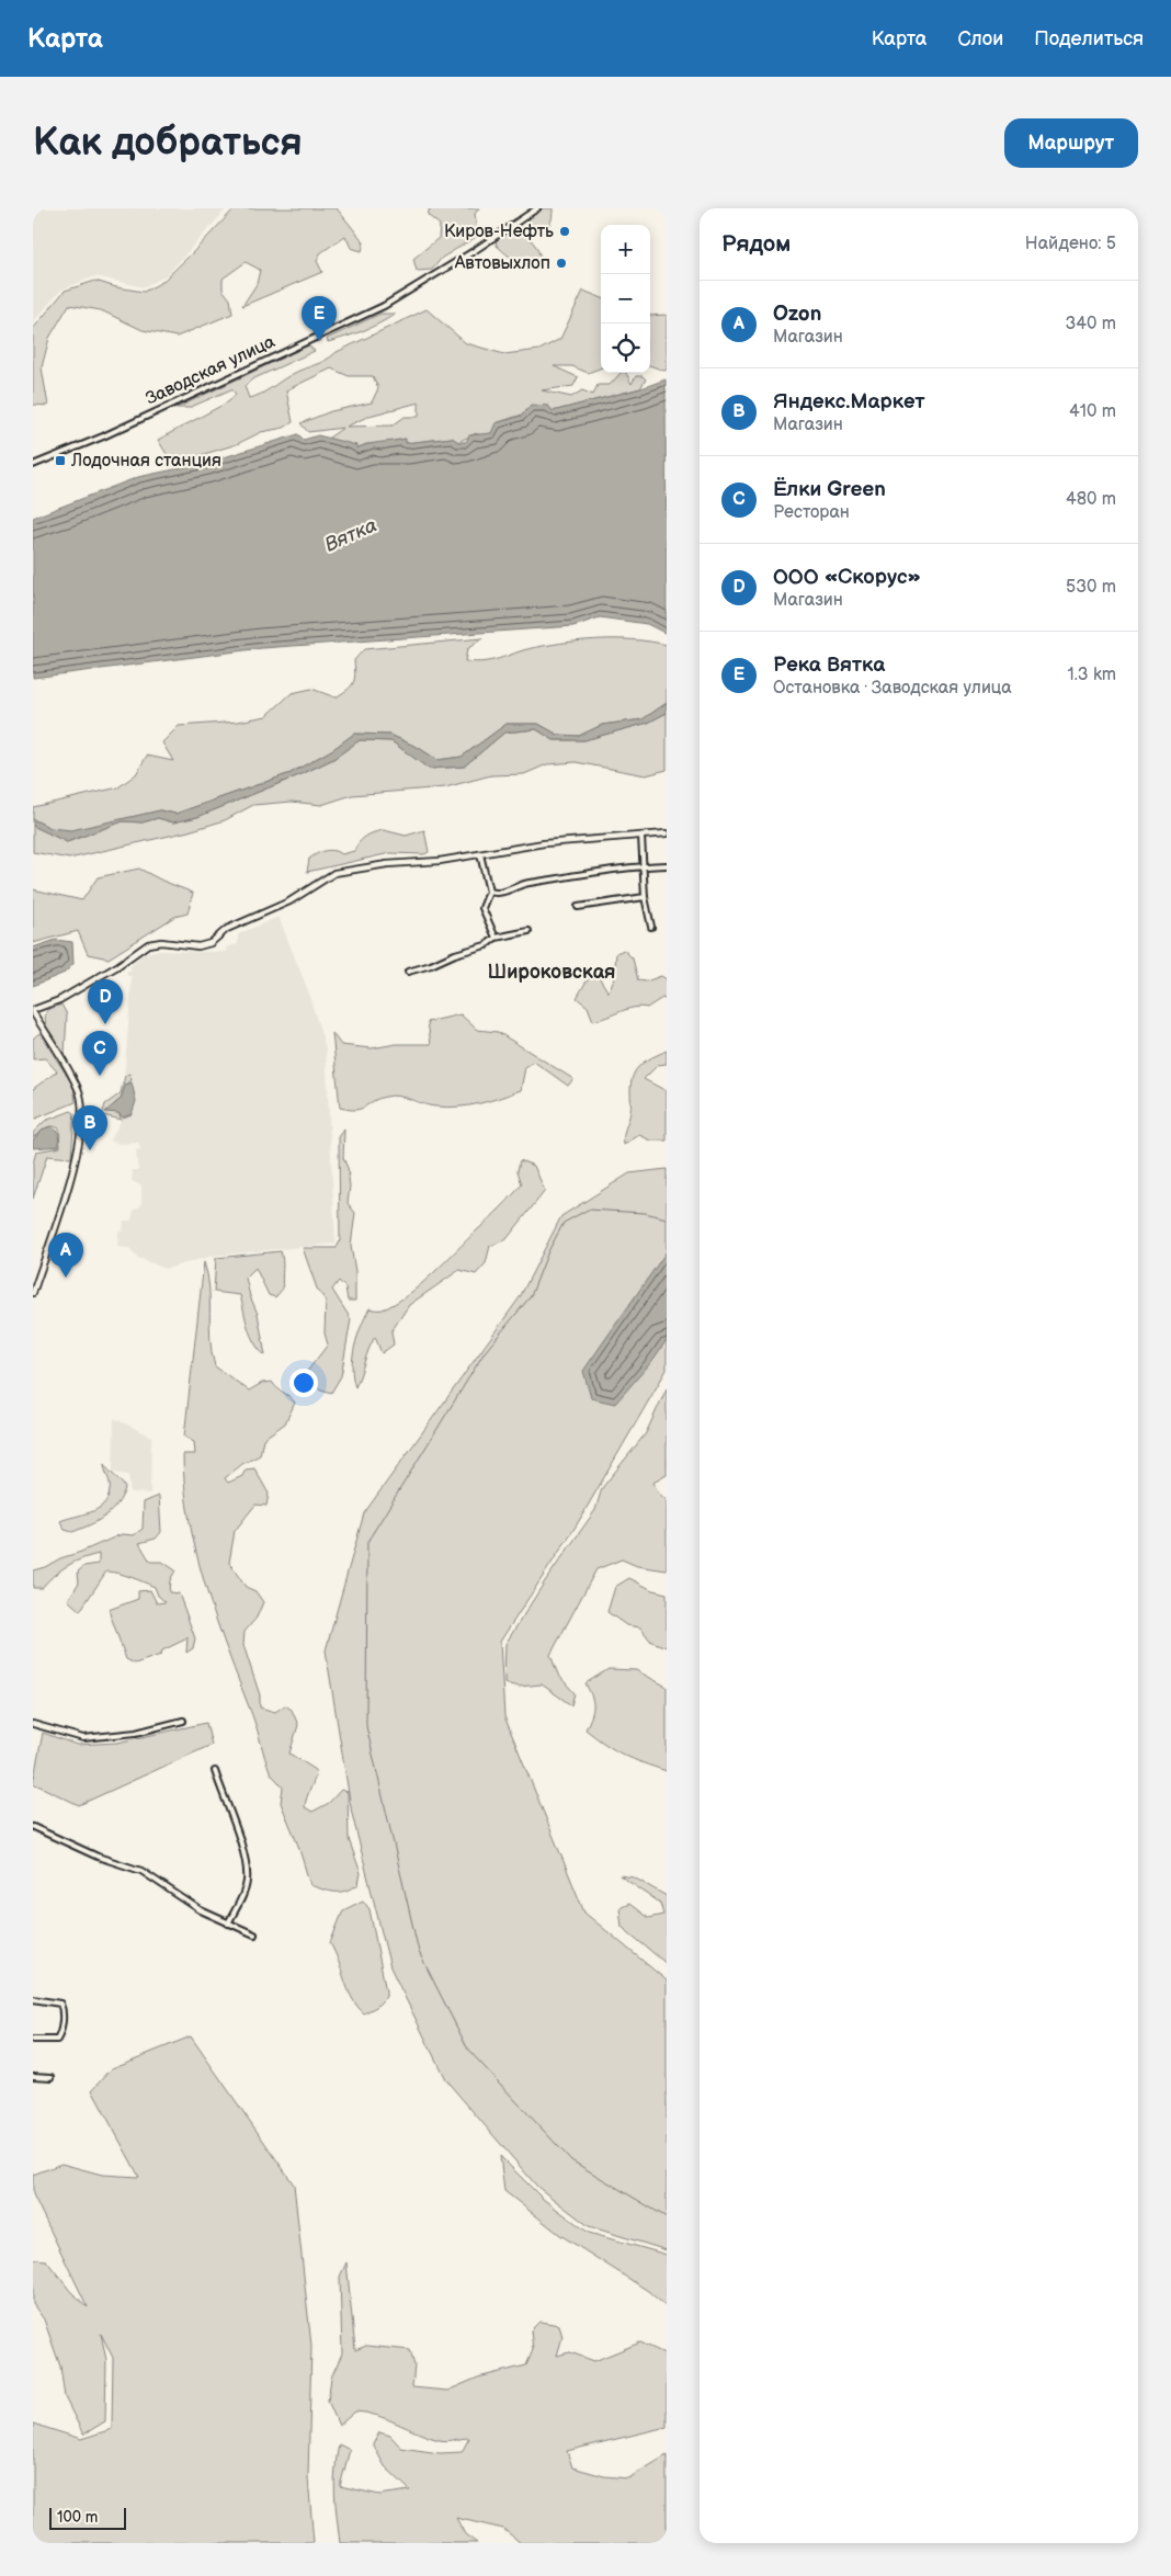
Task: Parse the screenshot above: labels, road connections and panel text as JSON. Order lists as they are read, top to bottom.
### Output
{
  "streets": {
    "street": ["Заводская улица"]
  },
  "districts": ["Широковская"],
  "water": ["Вятка"],
  "places": {
    "other": ["Киров-Нефть", "Автовыхлоп"],
    "transit": ["Лодочная станция"]
  },
  "scale_bar": "100 m",
  "page": {
    "header": "Карта",
    "nav": ["Карта", "Слои", "Поделиться"],
    "buttons": "Маршрут",
    "title": "Как добраться",
    "heading": ["Рядом", "Найдено: 5"],
    "map_buttons": ["+", "−"],
    "list": [
      {
        "mark": "A",
        "name": "Ozon",
        "note": "Магазин",
        "value": "340 m"
      },
      {
        "mark": "B",
        "name": "Яндекс.Маркет",
        "note": "Магазин",
        "value": "410 m"
      },
      {
        "mark": "C",
        "name": "Ёлки Green",
        "note": "Ресторан",
        "value": "480 m"
      },
      {
        "mark": "D",
        "name": "ООО «Скорус»",
        "note": "Магазин",
        "value": "530 m"
      },
      {
        "mark": "E",
        "name": "Река Вятка",
        "note": "Остановка · Заводская улица",
        "value": "1.3 km"
      }
    ],
    "pins": [
      "E",
      "D",
      "C",
      "B",
      "A"
    ],
    "scale": "100 m"
  }
}
